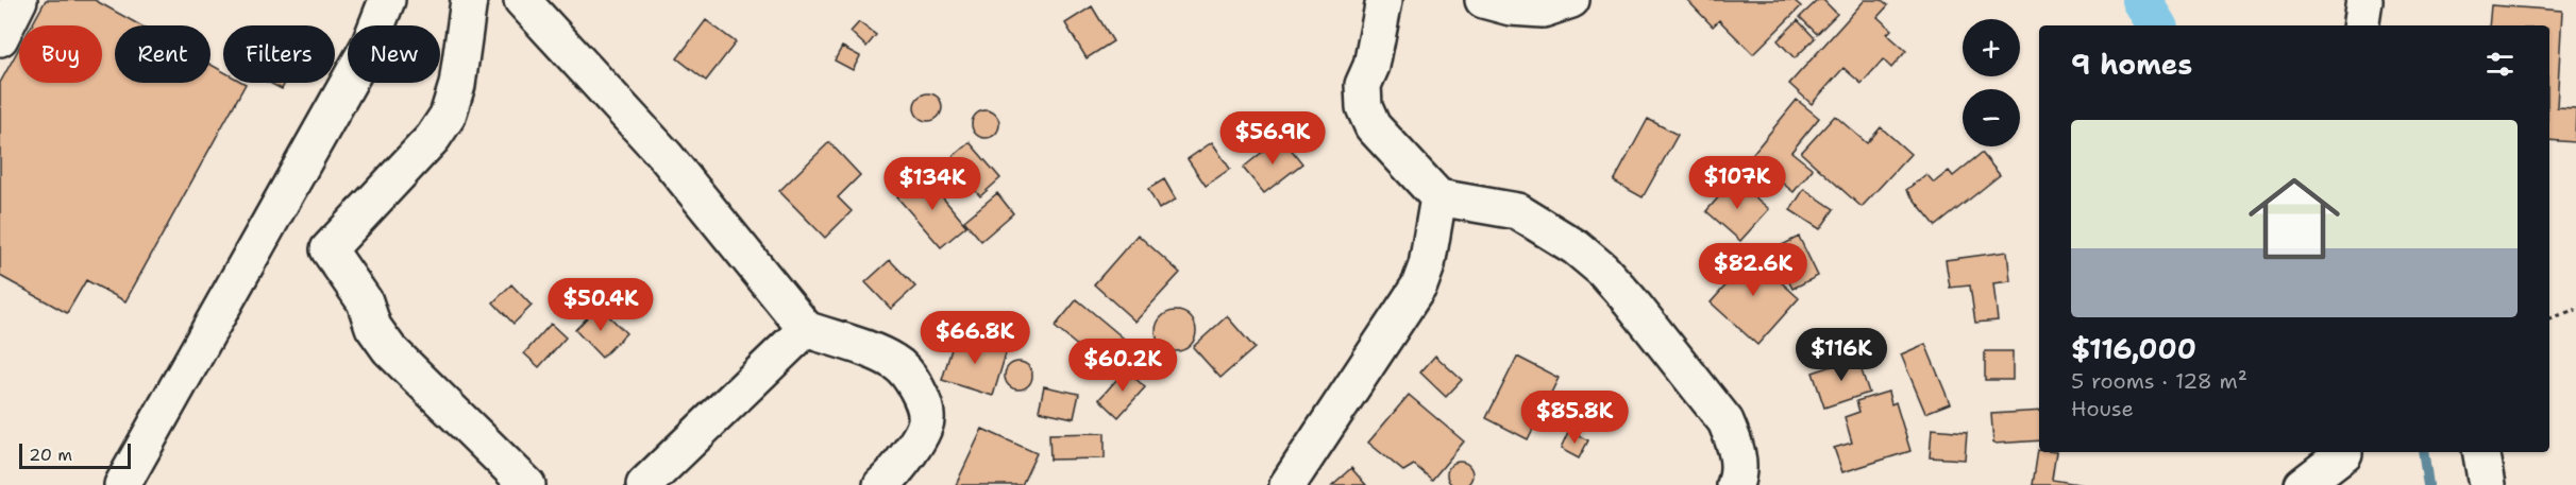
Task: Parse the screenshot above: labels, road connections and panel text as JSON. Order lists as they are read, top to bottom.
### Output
{
  "scale_bar": "20 m",
  "page": {
    "map_buttons": ["+", "−"],
    "chip": [
      "Buy",
      "Rent",
      "Filters",
      "New"
    ],
    "heading": "9 homes",
    "list": [
      {
        "name": "$116,000",
        "note": "5 rooms · 128 m² · House"
      }
    ],
    "price": [
      "$56.9K",
      "$107K",
      "$134K",
      "$82.6K",
      "$50.4K",
      "$66.8K",
      "$116K",
      "$60.2K",
      "$85.8K"
    ],
    "scale": "20 m"
  }
}
